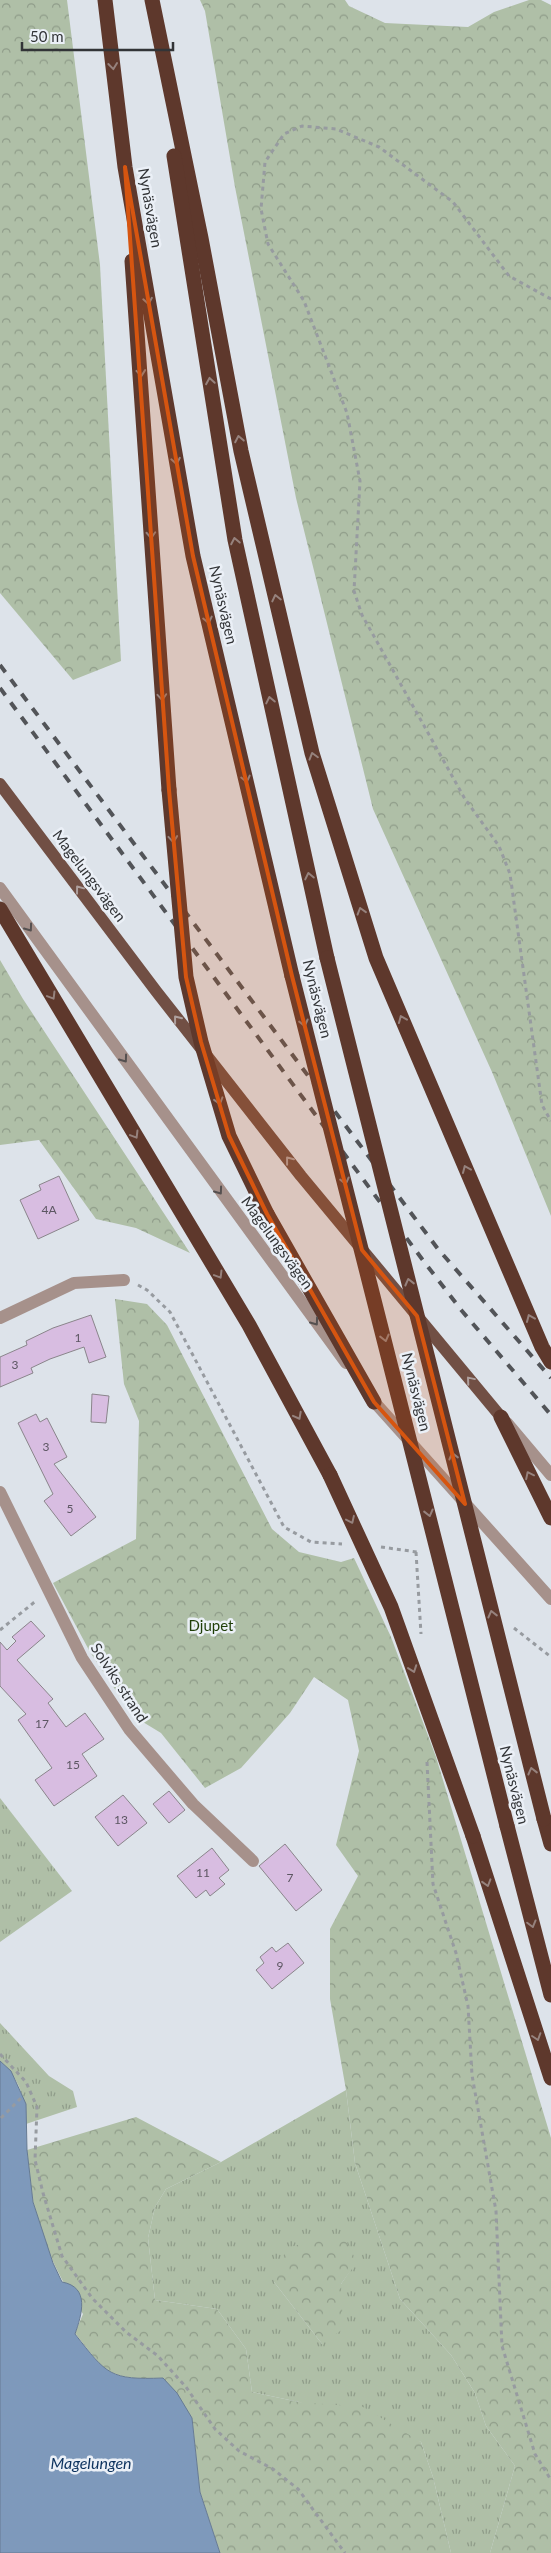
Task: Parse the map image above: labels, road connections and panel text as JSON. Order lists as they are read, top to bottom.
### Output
{
  "streets": {
    "highway": ["Nynäsvägen"],
    "main road": ["Magelungsvägen"],
    "street": ["Solviks strand"]
  },
  "water": ["Magelungen"],
  "parks": ["Djupet"],
  "house_numbers": [
    "4A",
    "1",
    "3",
    "3",
    "5",
    "17",
    "15",
    "13",
    "11",
    "7",
    "9"
  ],
  "scale_bar": "50 m"
}
